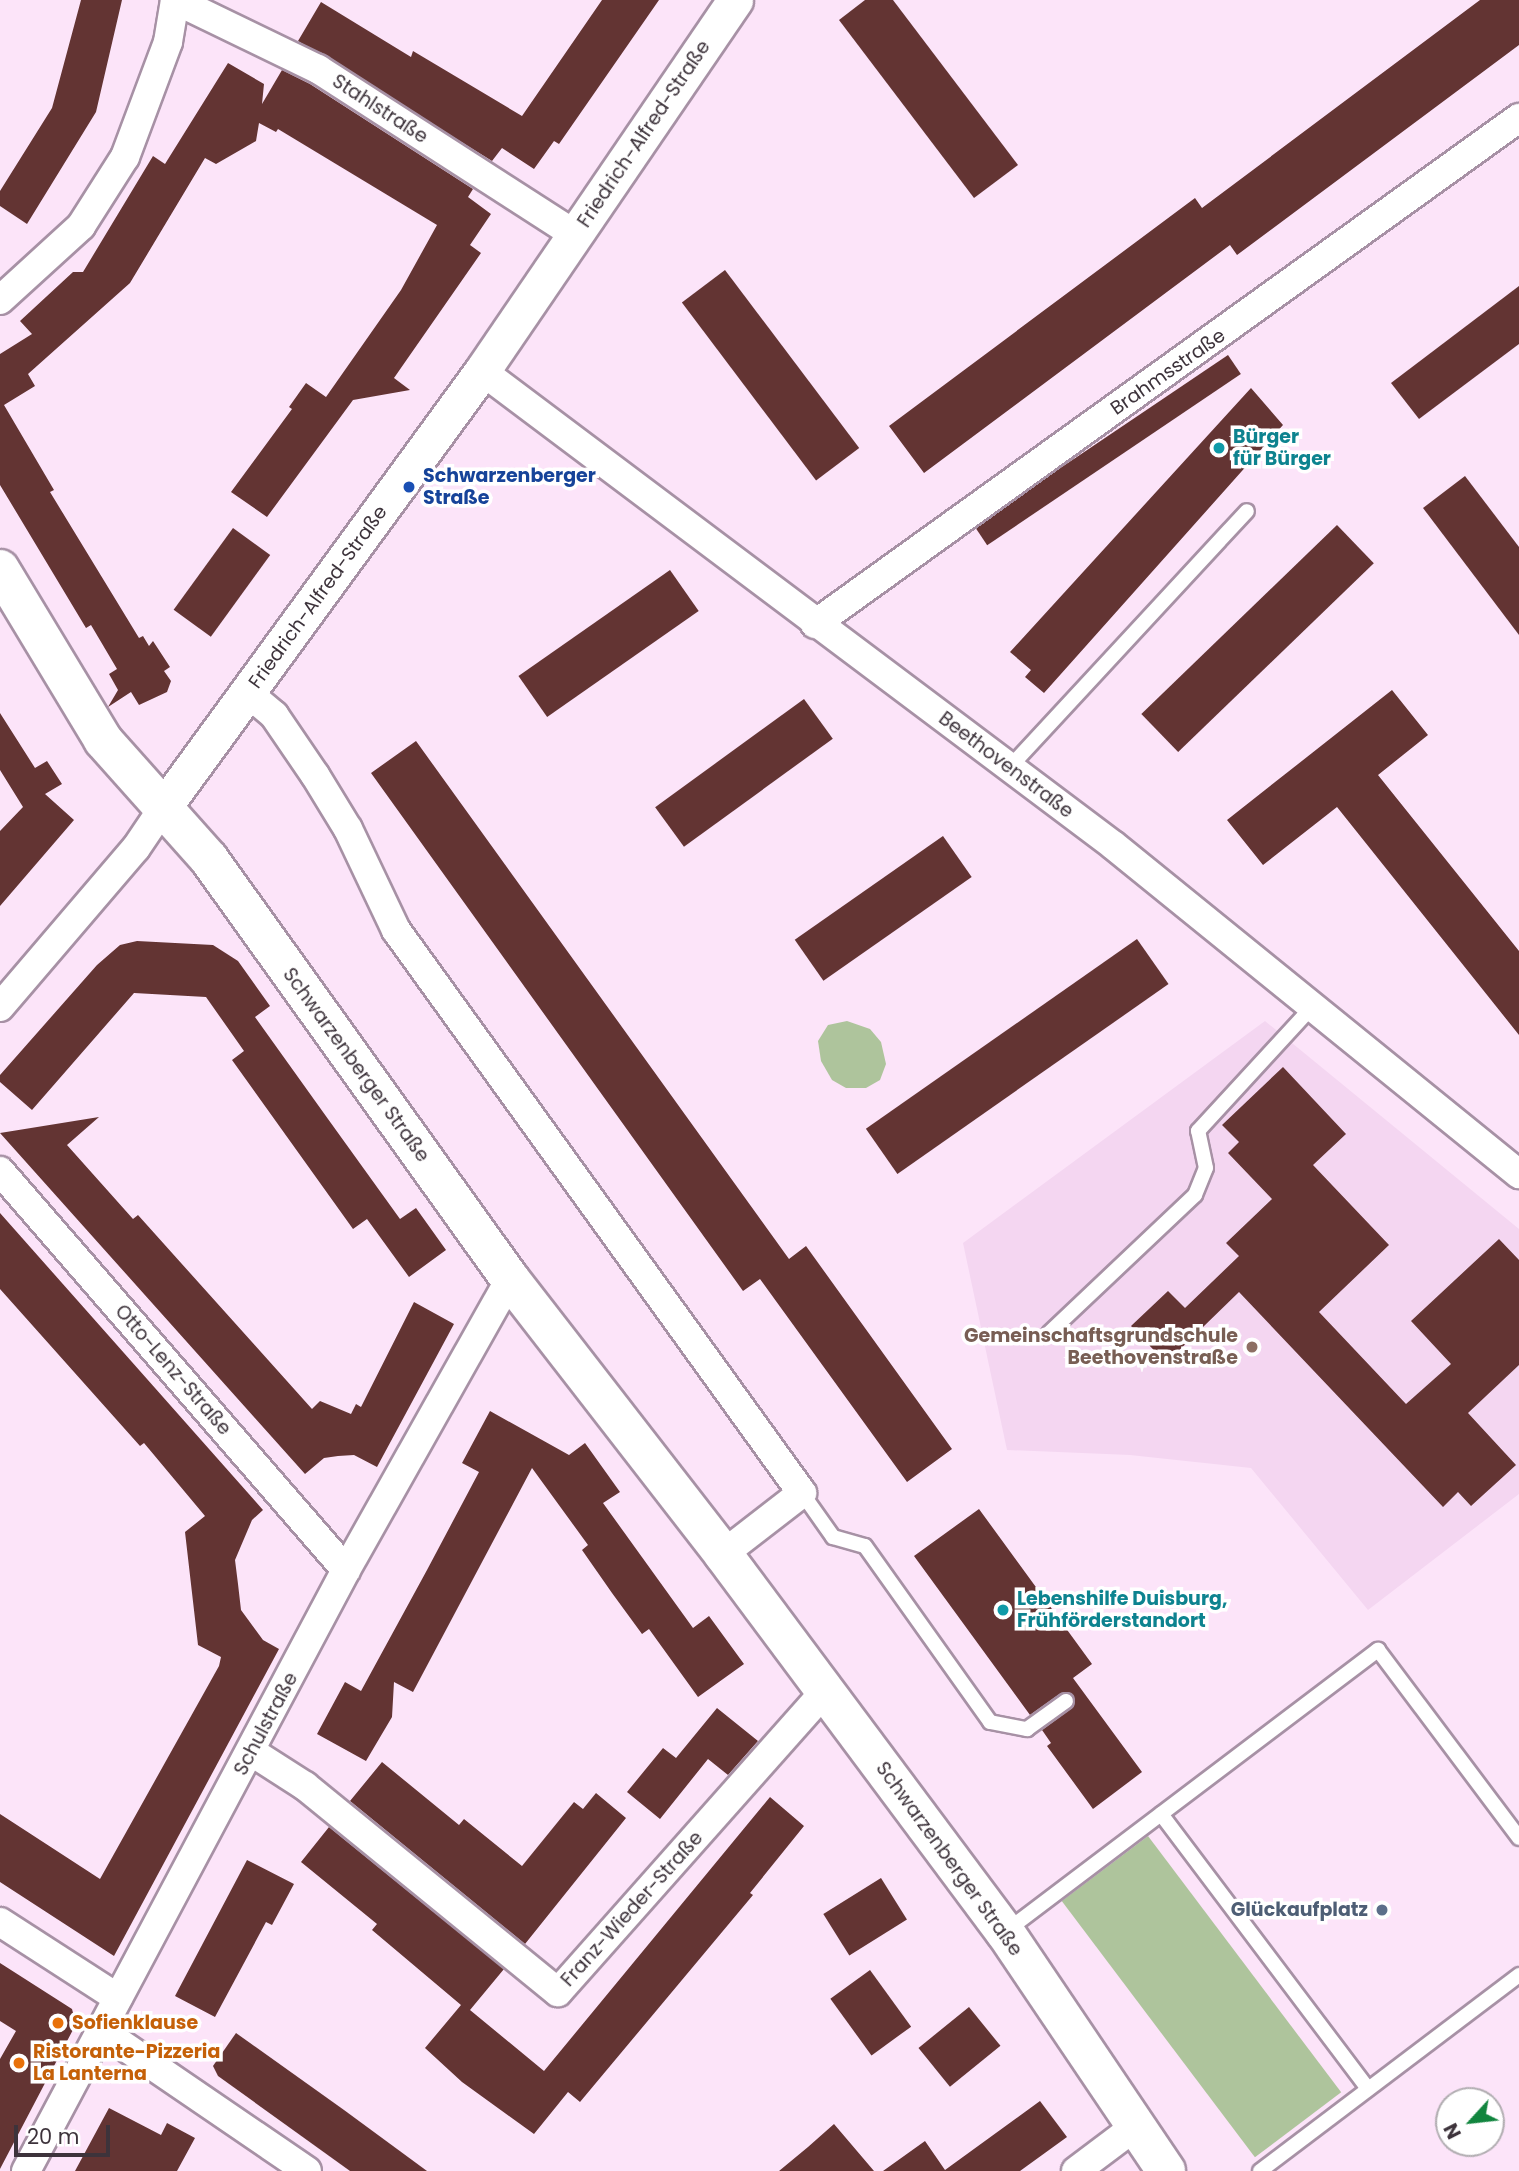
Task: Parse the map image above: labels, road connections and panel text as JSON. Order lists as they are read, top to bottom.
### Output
{
  "streets": {
    "main road": ["Schwarzenberger Straße"],
    "street": [
      "Stahlstraße",
      "Friedrich-Alfred-Straße",
      "Brahmsstraße",
      "Beethovenstraße",
      "Otto-Lenz-Straße",
      "Schulstraße",
      "Franz-Wieder-Straße"
    ]
  },
  "crossings": [
    ["Stahlstraße", "Friedrich-Alfred-Straße"],
    ["Friedrich-Alfred-Straße", "Beethovenstraße"],
    ["Friedrich-Alfred-Straße", "Schwarzenberger Straße"],
    ["Brahmsstraße", "Beethovenstraße"],
    ["Schwarzenberger Straße", "Schulstraße"],
    ["Schwarzenberger Straße", "Franz-Wieder-Straße"],
    ["Otto-Lenz-Straße", "Schulstraße"],
    ["Schulstraße", "Franz-Wieder-Straße"]
  ],
  "places": [
    "Bürger für Bürger",
    "Schwarzenberger Straße",
    "Gemeinschaftsgrundschule Beethovenstraße",
    "Lebenshilfe Duisburg, Frühförderstandort",
    "Glückaufplatz",
    "Sofienklause",
    "Ristorante-Pizzeria La Lanterna"
  ],
  "scale_bar": "20 m",
  "north": "bottom left"
}
